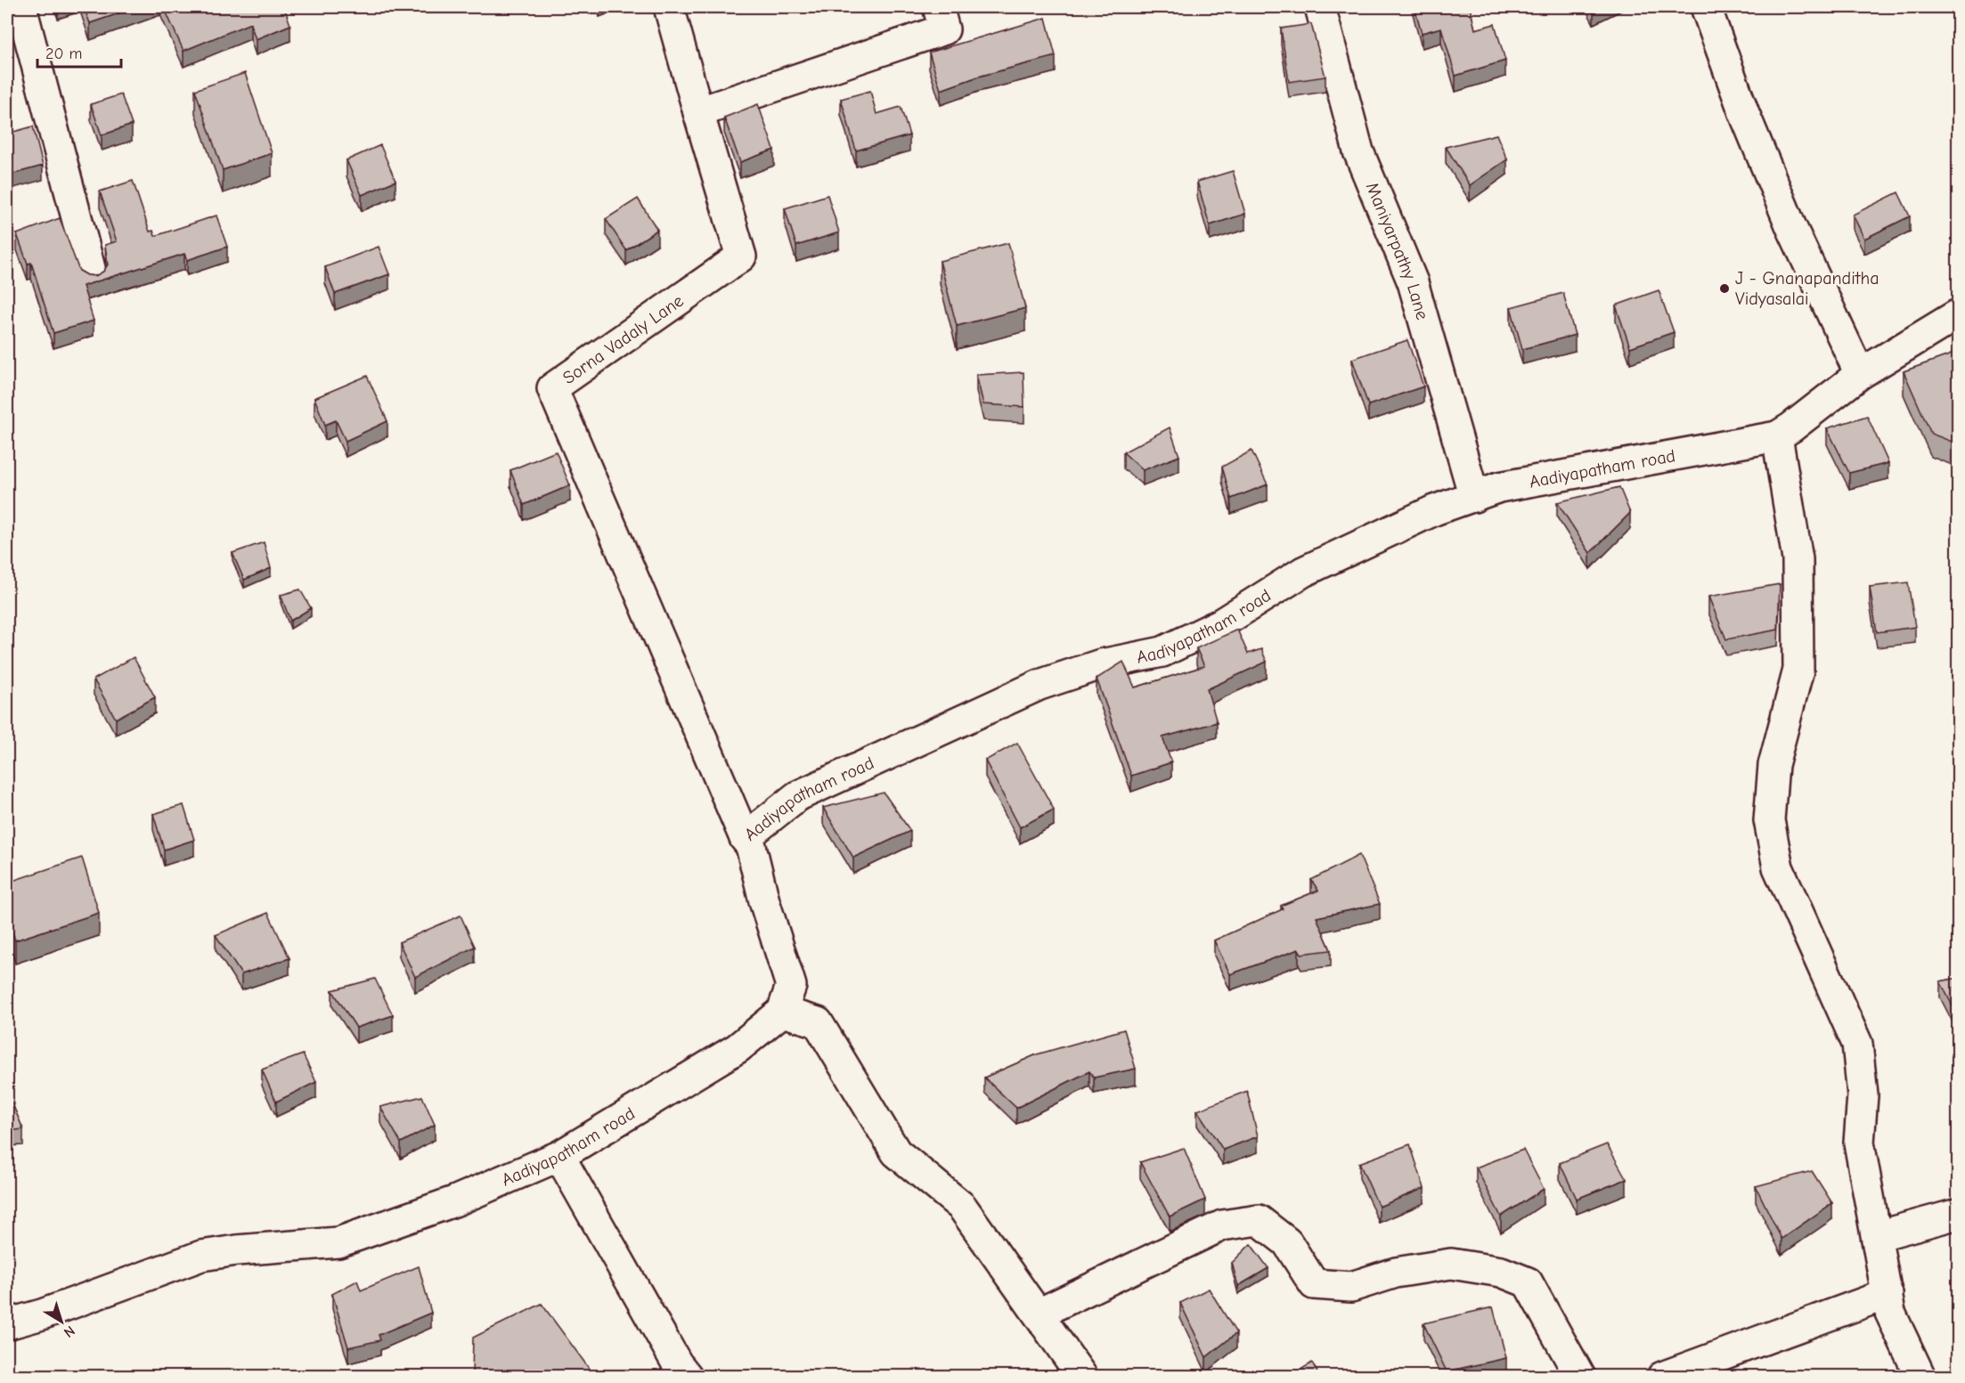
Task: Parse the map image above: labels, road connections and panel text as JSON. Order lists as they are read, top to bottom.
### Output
{
  "streets": {
    "street": ["Maniyarpathy Lane", "Sorna Vadaly Lane", "Aadiyapatham road"]
  },
  "crossings": [
    ["Maniyarpathy Lane", "Aadiyapatham road"],
    ["Sorna Vadaly Lane", "Aadiyapatham road"]
  ],
  "places": ["J - Gnanapanditha Vidyasalai"],
  "scale_bar": "20 m",
  "north": "bottom right"
}
